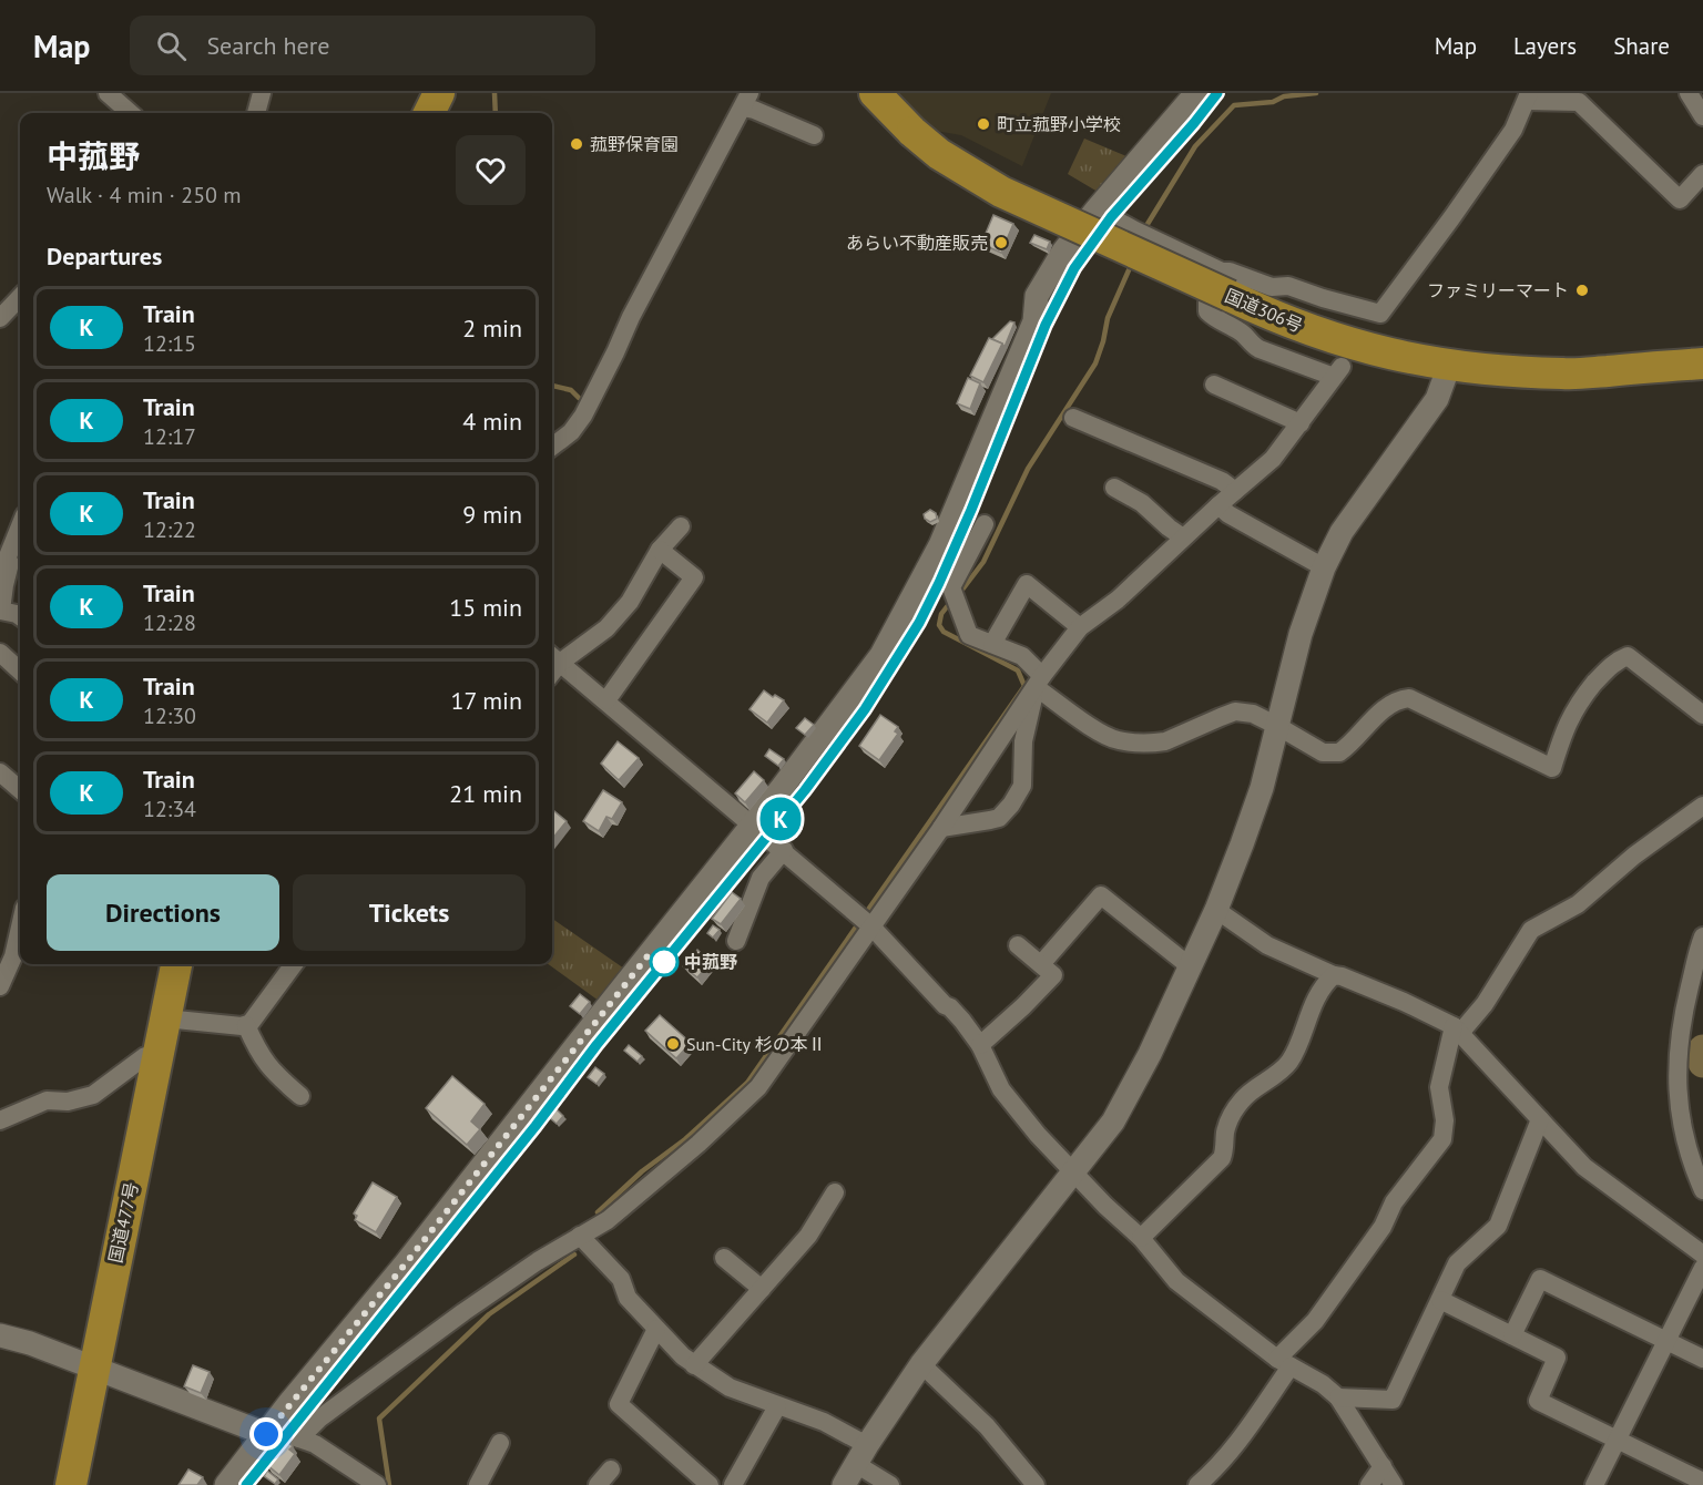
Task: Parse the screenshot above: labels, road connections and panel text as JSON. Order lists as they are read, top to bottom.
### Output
{
  "streets": {
    "highway": ["国道306号", "国道477号"]
  },
  "places": [
    "町立菰野小学校",
    "菰野保育園",
    "あらい不動産販売",
    "ファミリーマート",
    "中菰野",
    "Sun-City 杉の本Ⅱ"
  ],
  "page": {
    "header": "Map",
    "search": "Search here",
    "nav": ["Map", "Layers", "Share"],
    "on_map": "K",
    "heading": [
      ["中菰野", "Walk · 4 min · 250 m"],
      "Departures"
    ],
    "list": [
      {
        "mark": "K",
        "name": "Train",
        "note": "12:15",
        "value": "2 min"
      },
      {
        "mark": "K",
        "name": "Train",
        "note": "12:17",
        "value": "4 min"
      },
      {
        "mark": "K",
        "name": "Train",
        "note": "12:22",
        "value": "9 min"
      },
      {
        "mark": "K",
        "name": "Train",
        "note": "12:28",
        "value": "15 min"
      },
      {
        "mark": "K",
        "name": "Train",
        "note": "12:30",
        "value": "17 min"
      },
      {
        "mark": "K",
        "name": "Train",
        "note": "12:34",
        "value": "21 min"
      }
    ],
    "buttons": ["Directions", "Tickets"]
  }
}
